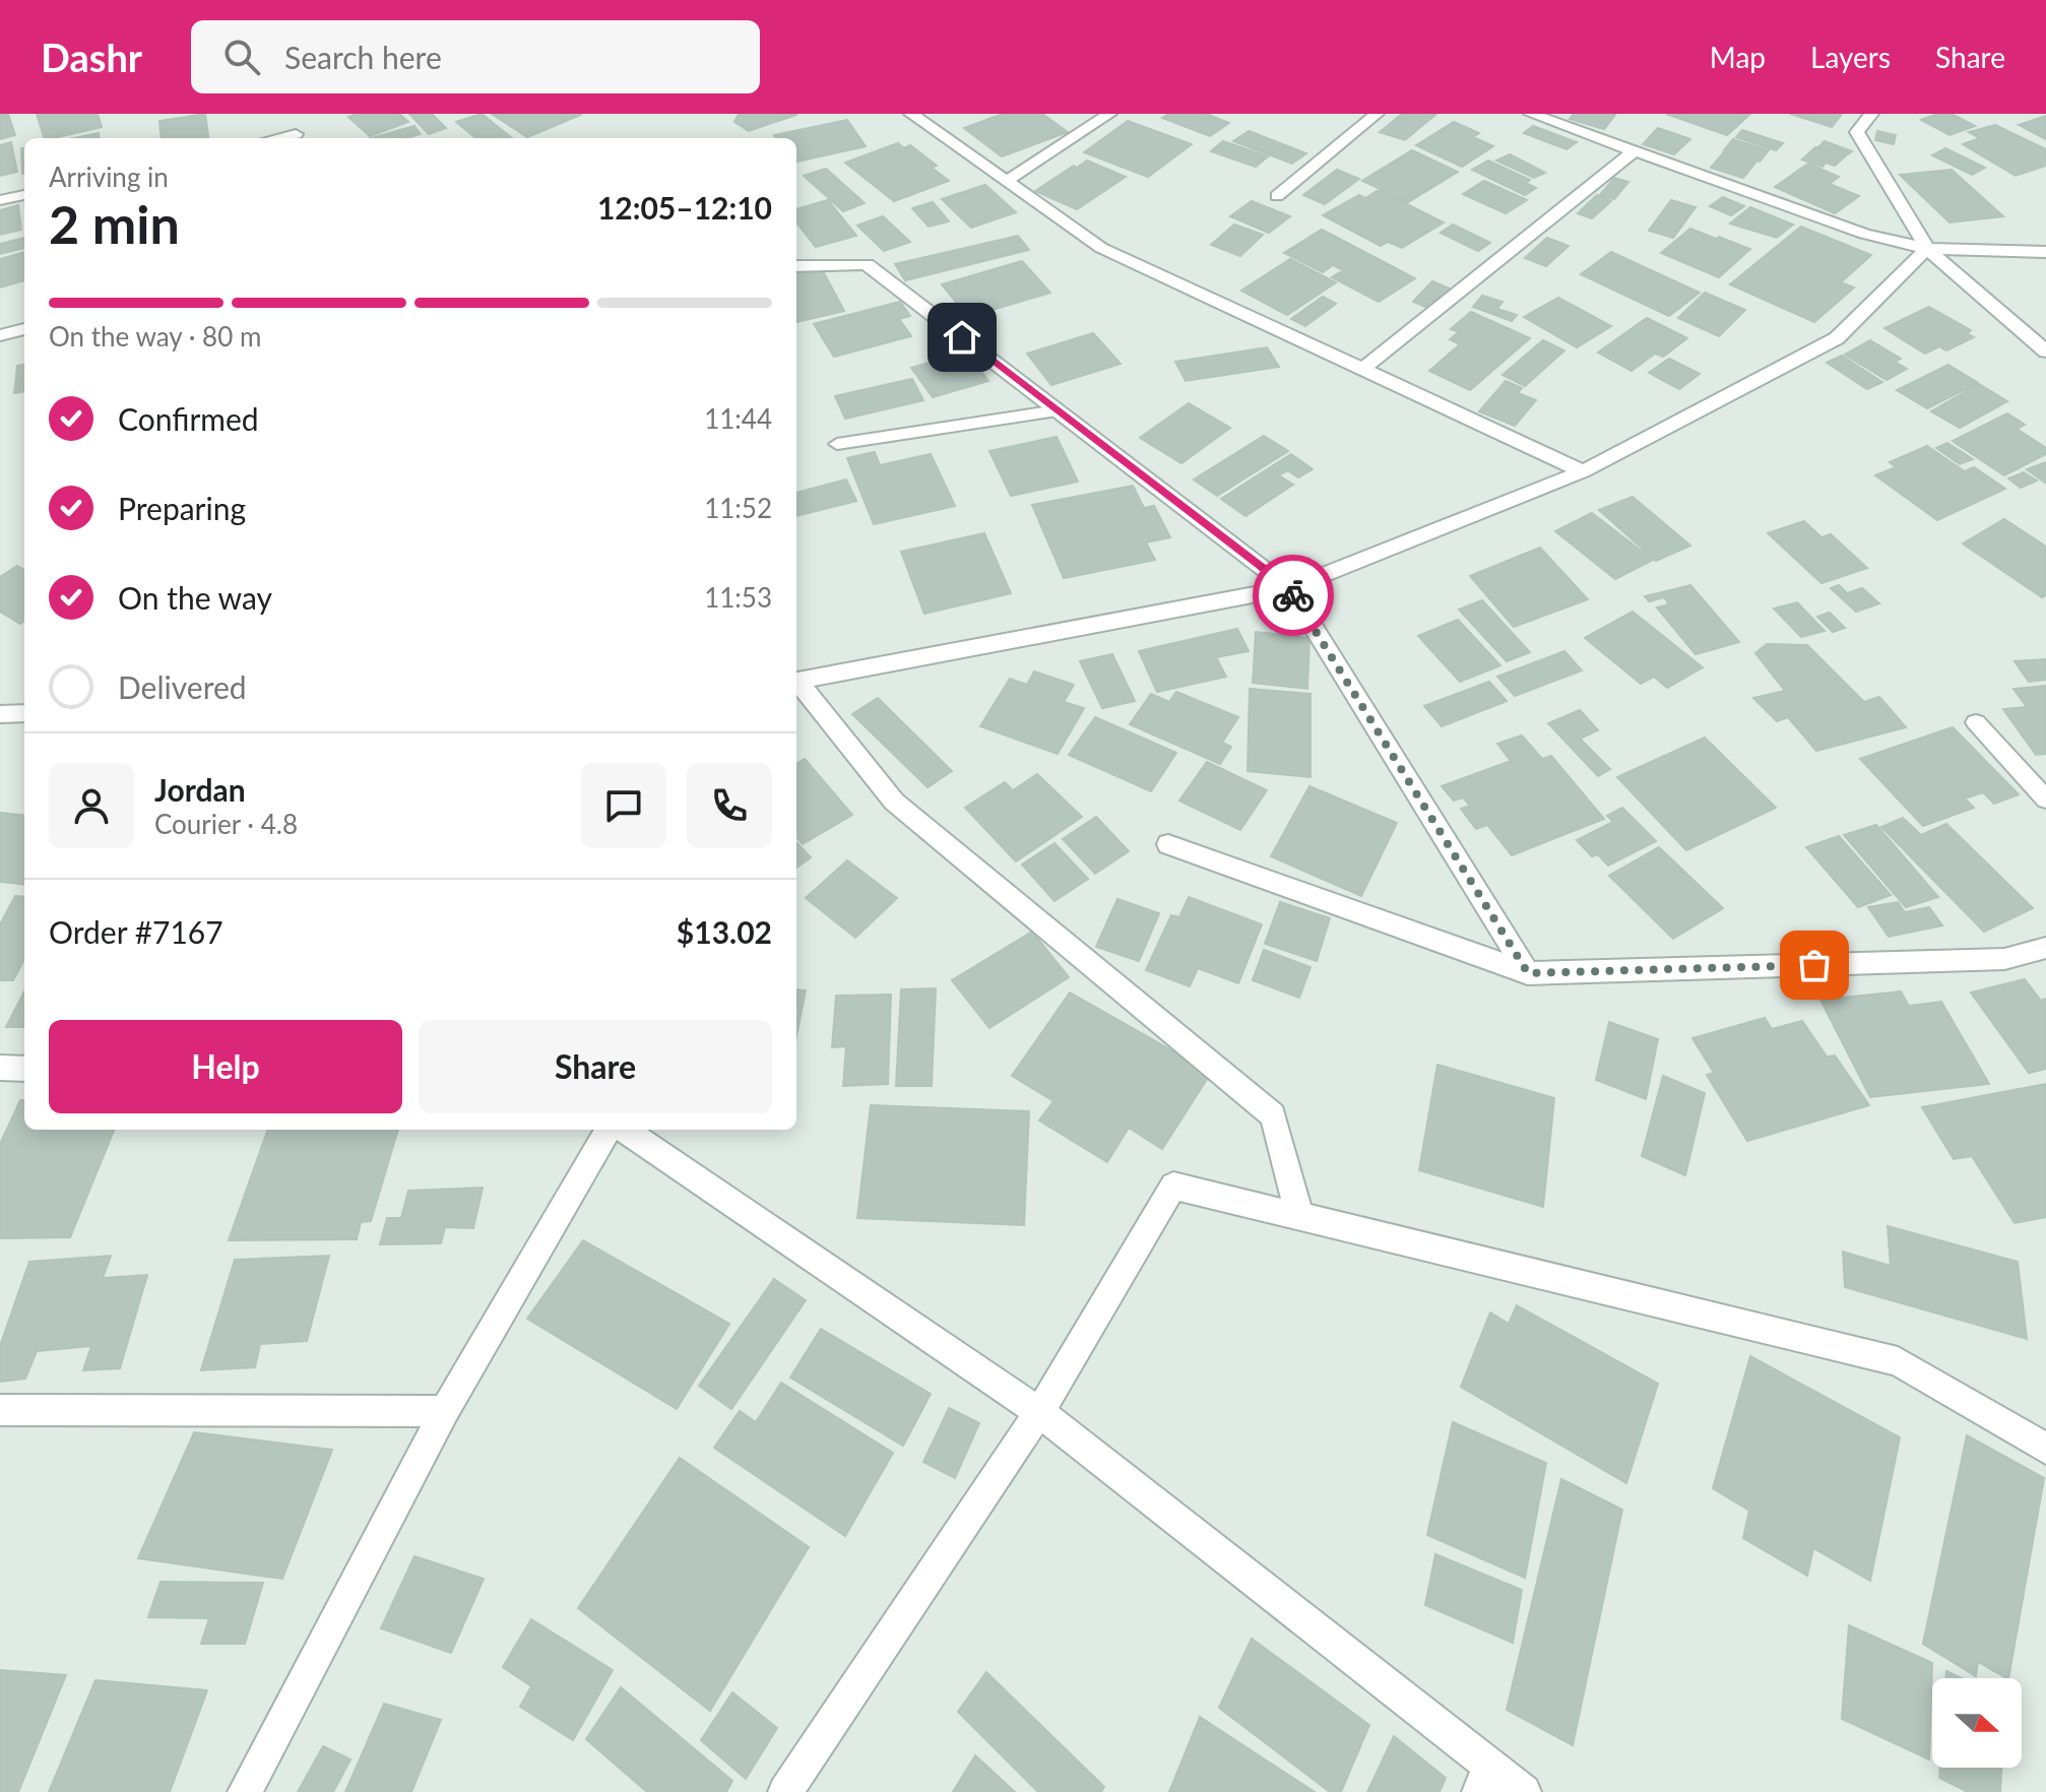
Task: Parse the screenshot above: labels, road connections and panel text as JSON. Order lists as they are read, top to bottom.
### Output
{
  "north": "right",
  "page": {
    "header": "Dashr",
    "search": "Search here",
    "nav": ["Map", "Layers", "Share"],
    "heading": ["2 min", "Arriving in", "12:05–12:10"],
    "panel": [
      "Jordan",
      "Courier · 4.8",
      "Order #7167",
      "$13.02"
    ],
    "bar": "On the way · 80 m",
    "list": [
      ["Confirmed", "11:44"],
      ["Preparing", "11:52"],
      ["On the way", "11:53"],
      "Delivered"
    ],
    "buttons": ["Help", "Share"]
  }
}
